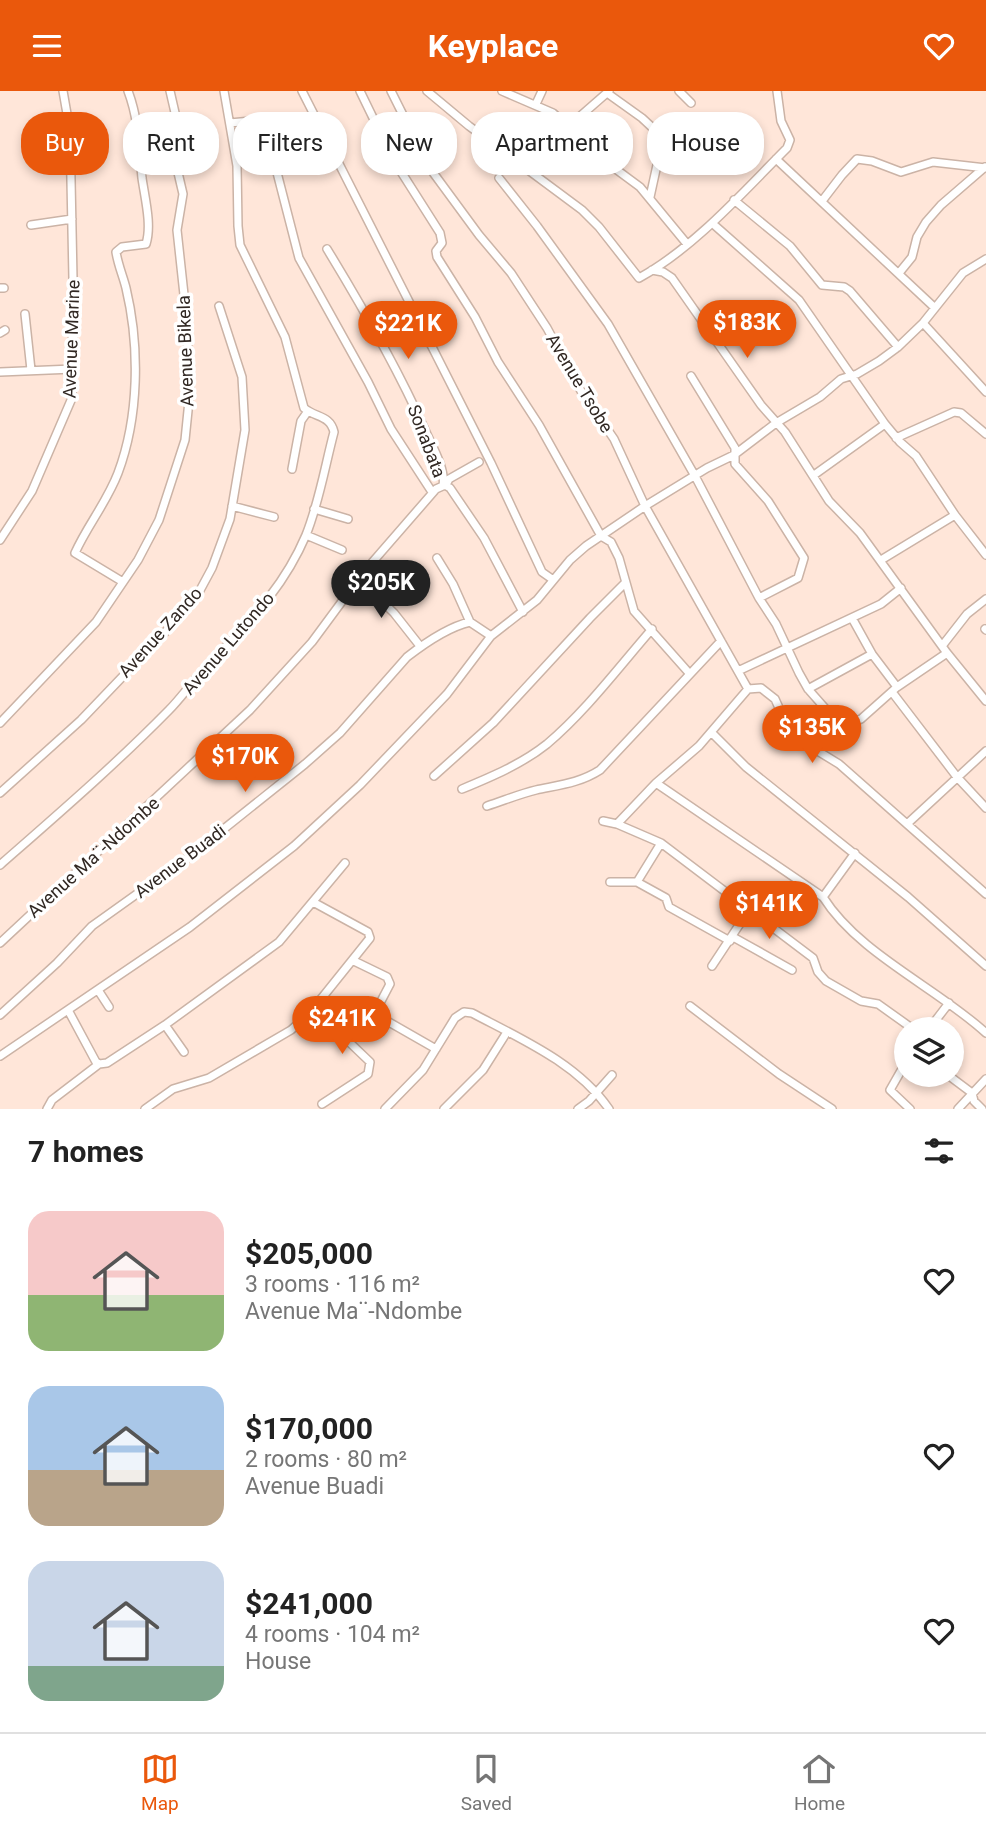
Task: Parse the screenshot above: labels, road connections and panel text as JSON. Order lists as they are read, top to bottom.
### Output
{
  "streets": {
    "street": [
      "Avenue Marine",
      "Avenue Bikela",
      "Avenue Tsobe",
      "Sonabata",
      "Avenue Zando",
      "Avenue Lutondo",
      "Avenue Ma¨-Ndombe",
      "Avenue Buadi"
    ]
  },
  "crossings": [
    ["Sonabata", "Avenue Ma¨-Ndombe"]
  ],
  "page": {
    "header": "Keyplace",
    "chip": [
      "Buy",
      "Rent",
      "Filters",
      "New",
      "Apartment",
      "House"
    ],
    "price": [
      "$183K",
      "$221K",
      "$205K",
      "$135K",
      "$170K",
      "$141K",
      "$241K"
    ],
    "heading": "7 homes",
    "list": [
      {
        "name": "$205,000",
        "note": "3 rooms · 116 m² · Avenue Ma¨-Ndombe"
      },
      {
        "name": "$170,000",
        "note": "2 rooms · 80 m² · Avenue Buadi"
      },
      {
        "name": "$241,000",
        "note": "4 rooms · 104 m² · House"
      }
    ],
    "tabs": ["Map", "Saved", "Home"]
  }
}
